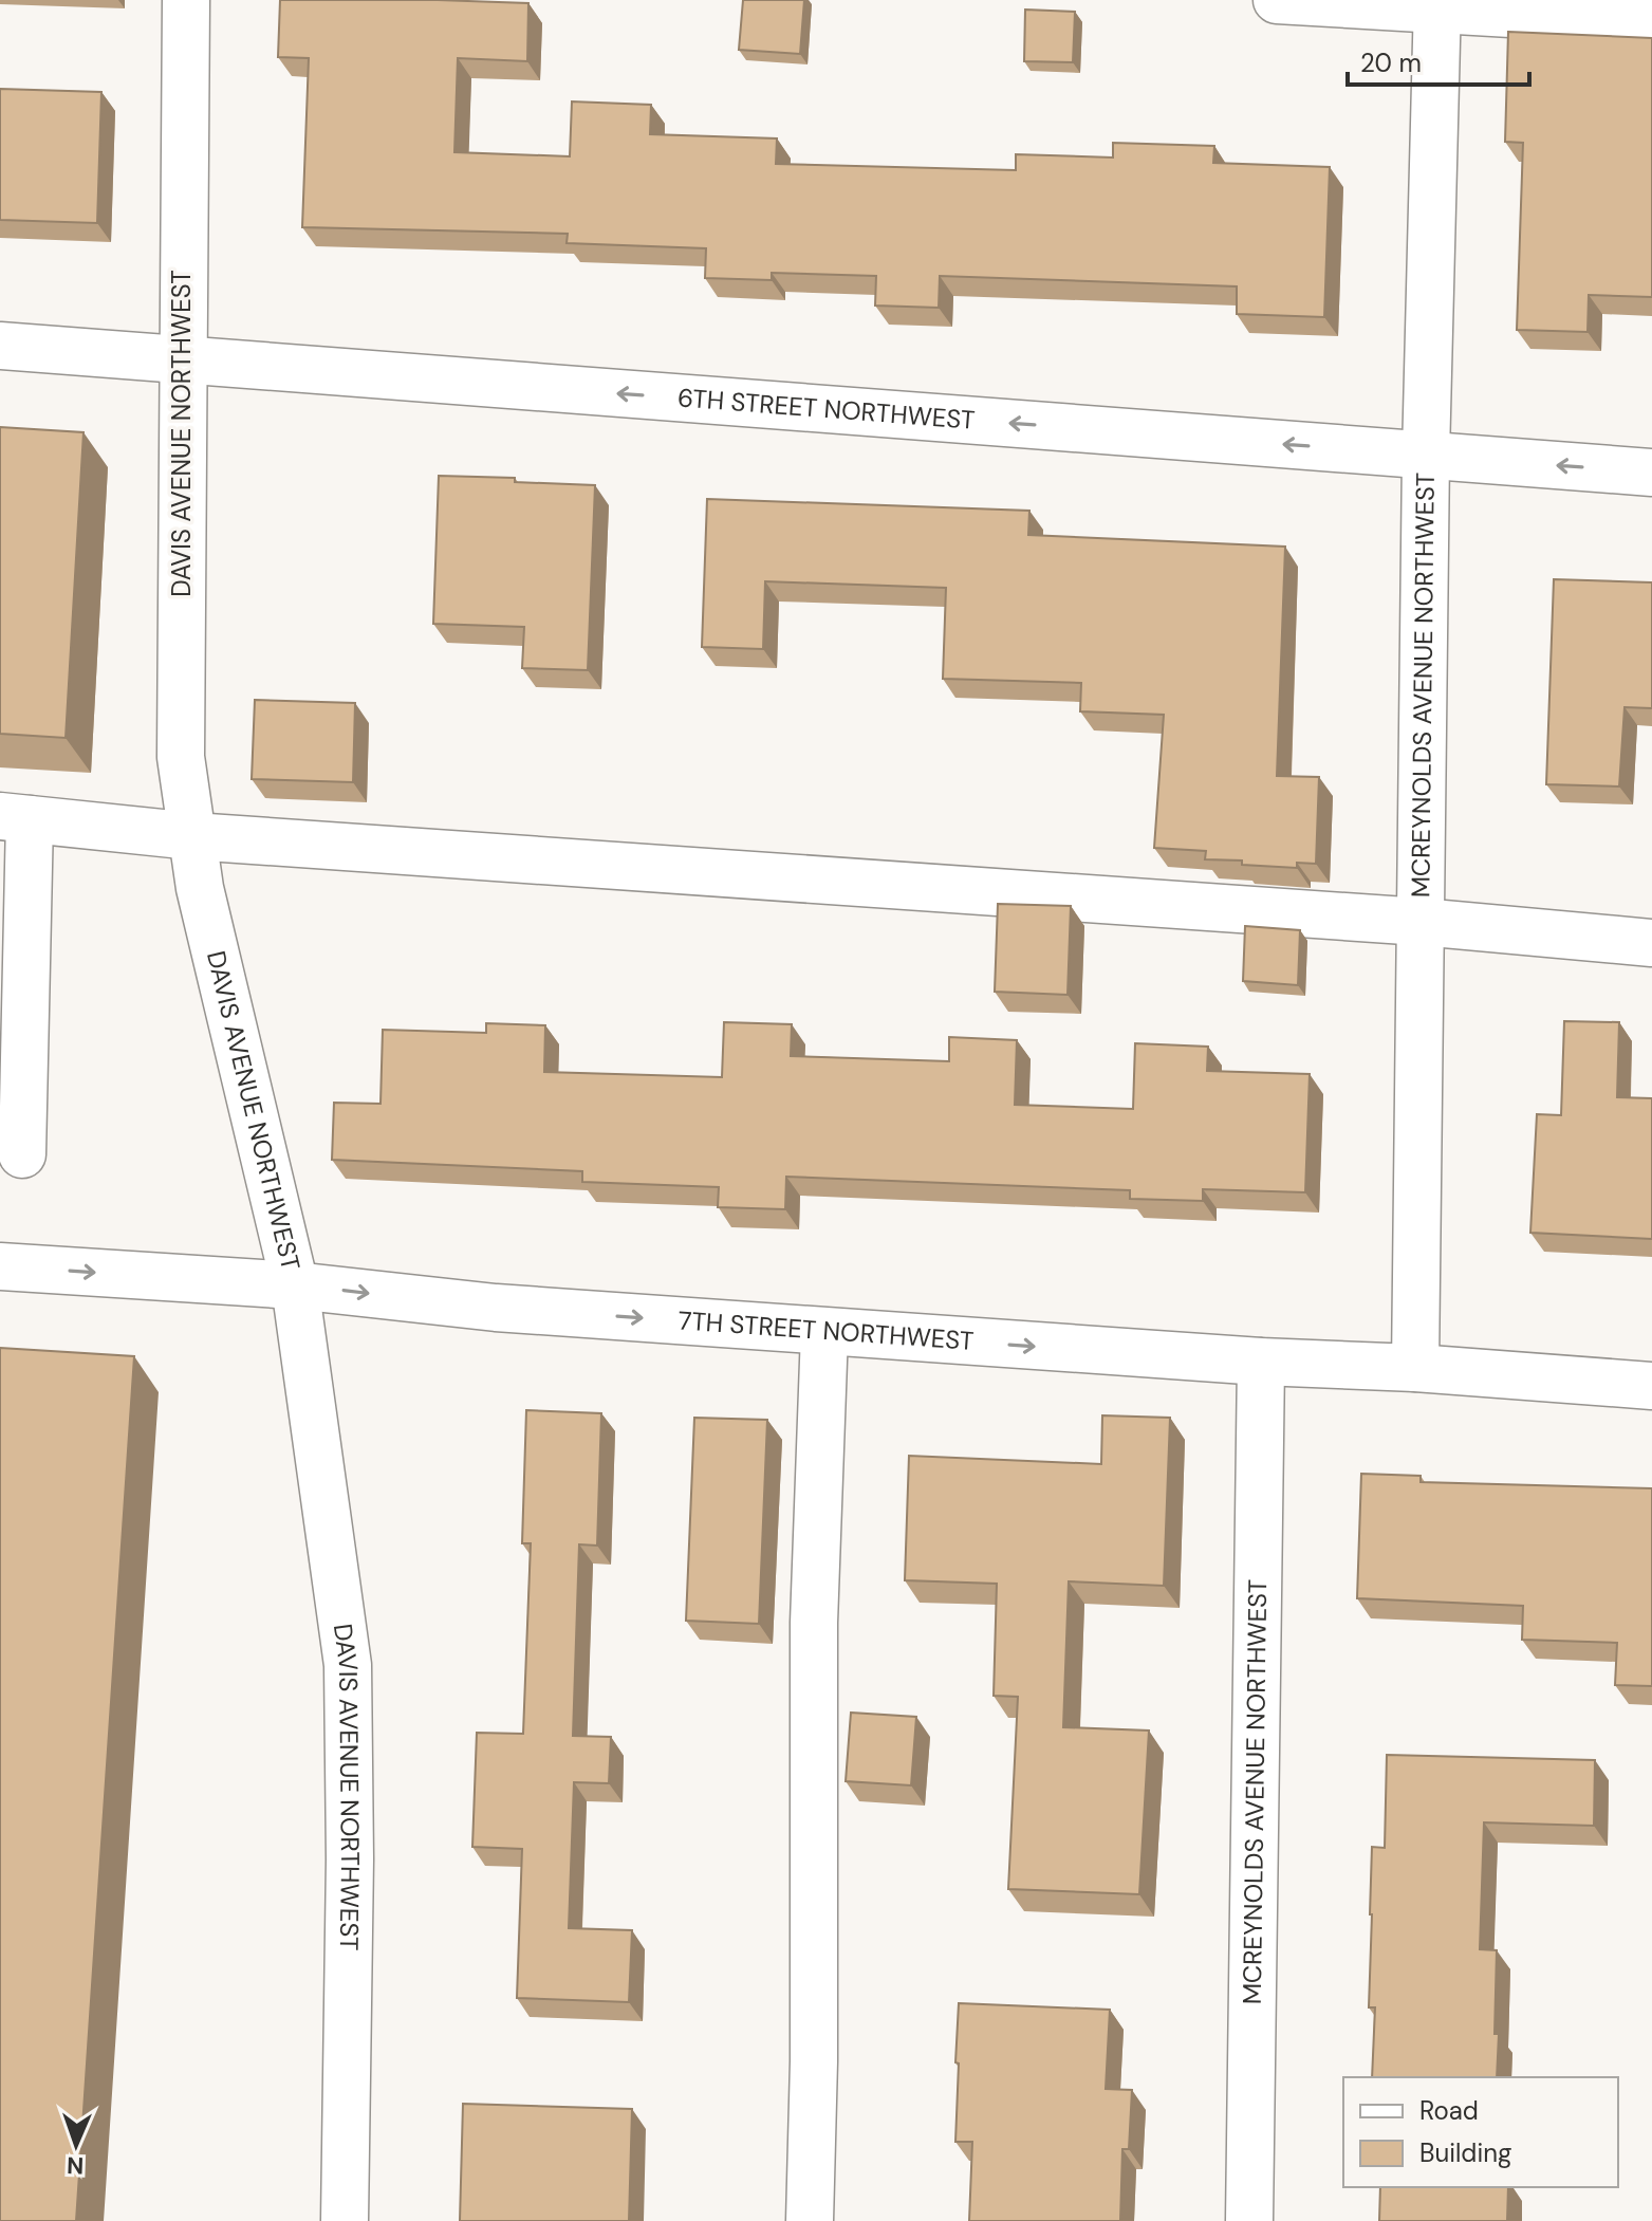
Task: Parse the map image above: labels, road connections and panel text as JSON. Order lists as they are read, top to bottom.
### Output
{
  "streets": {
    "street": [
      "6TH STREET NORTHWEST",
      "DAVIS AVENUE NORTHWEST",
      "MCREYNOLDS AVENUE NORTHWEST",
      "7TH STREET NORTHWEST"
    ]
  },
  "crossings": [
    ["6TH STREET NORTHWEST", "DAVIS AVENUE NORTHWEST"],
    ["6TH STREET NORTHWEST", "MCREYNOLDS AVENUE NORTHWEST"],
    ["DAVIS AVENUE NORTHWEST", "7TH STREET NORTHWEST"],
    ["MCREYNOLDS AVENUE NORTHWEST", "7TH STREET NORTHWEST"]
  ],
  "one_way": ["6TH STREET NORTHWEST", "7TH STREET NORTHWEST"],
  "legend": ["Road", "Building"],
  "scale_bar": "20 m",
  "north": "bottom"
}
